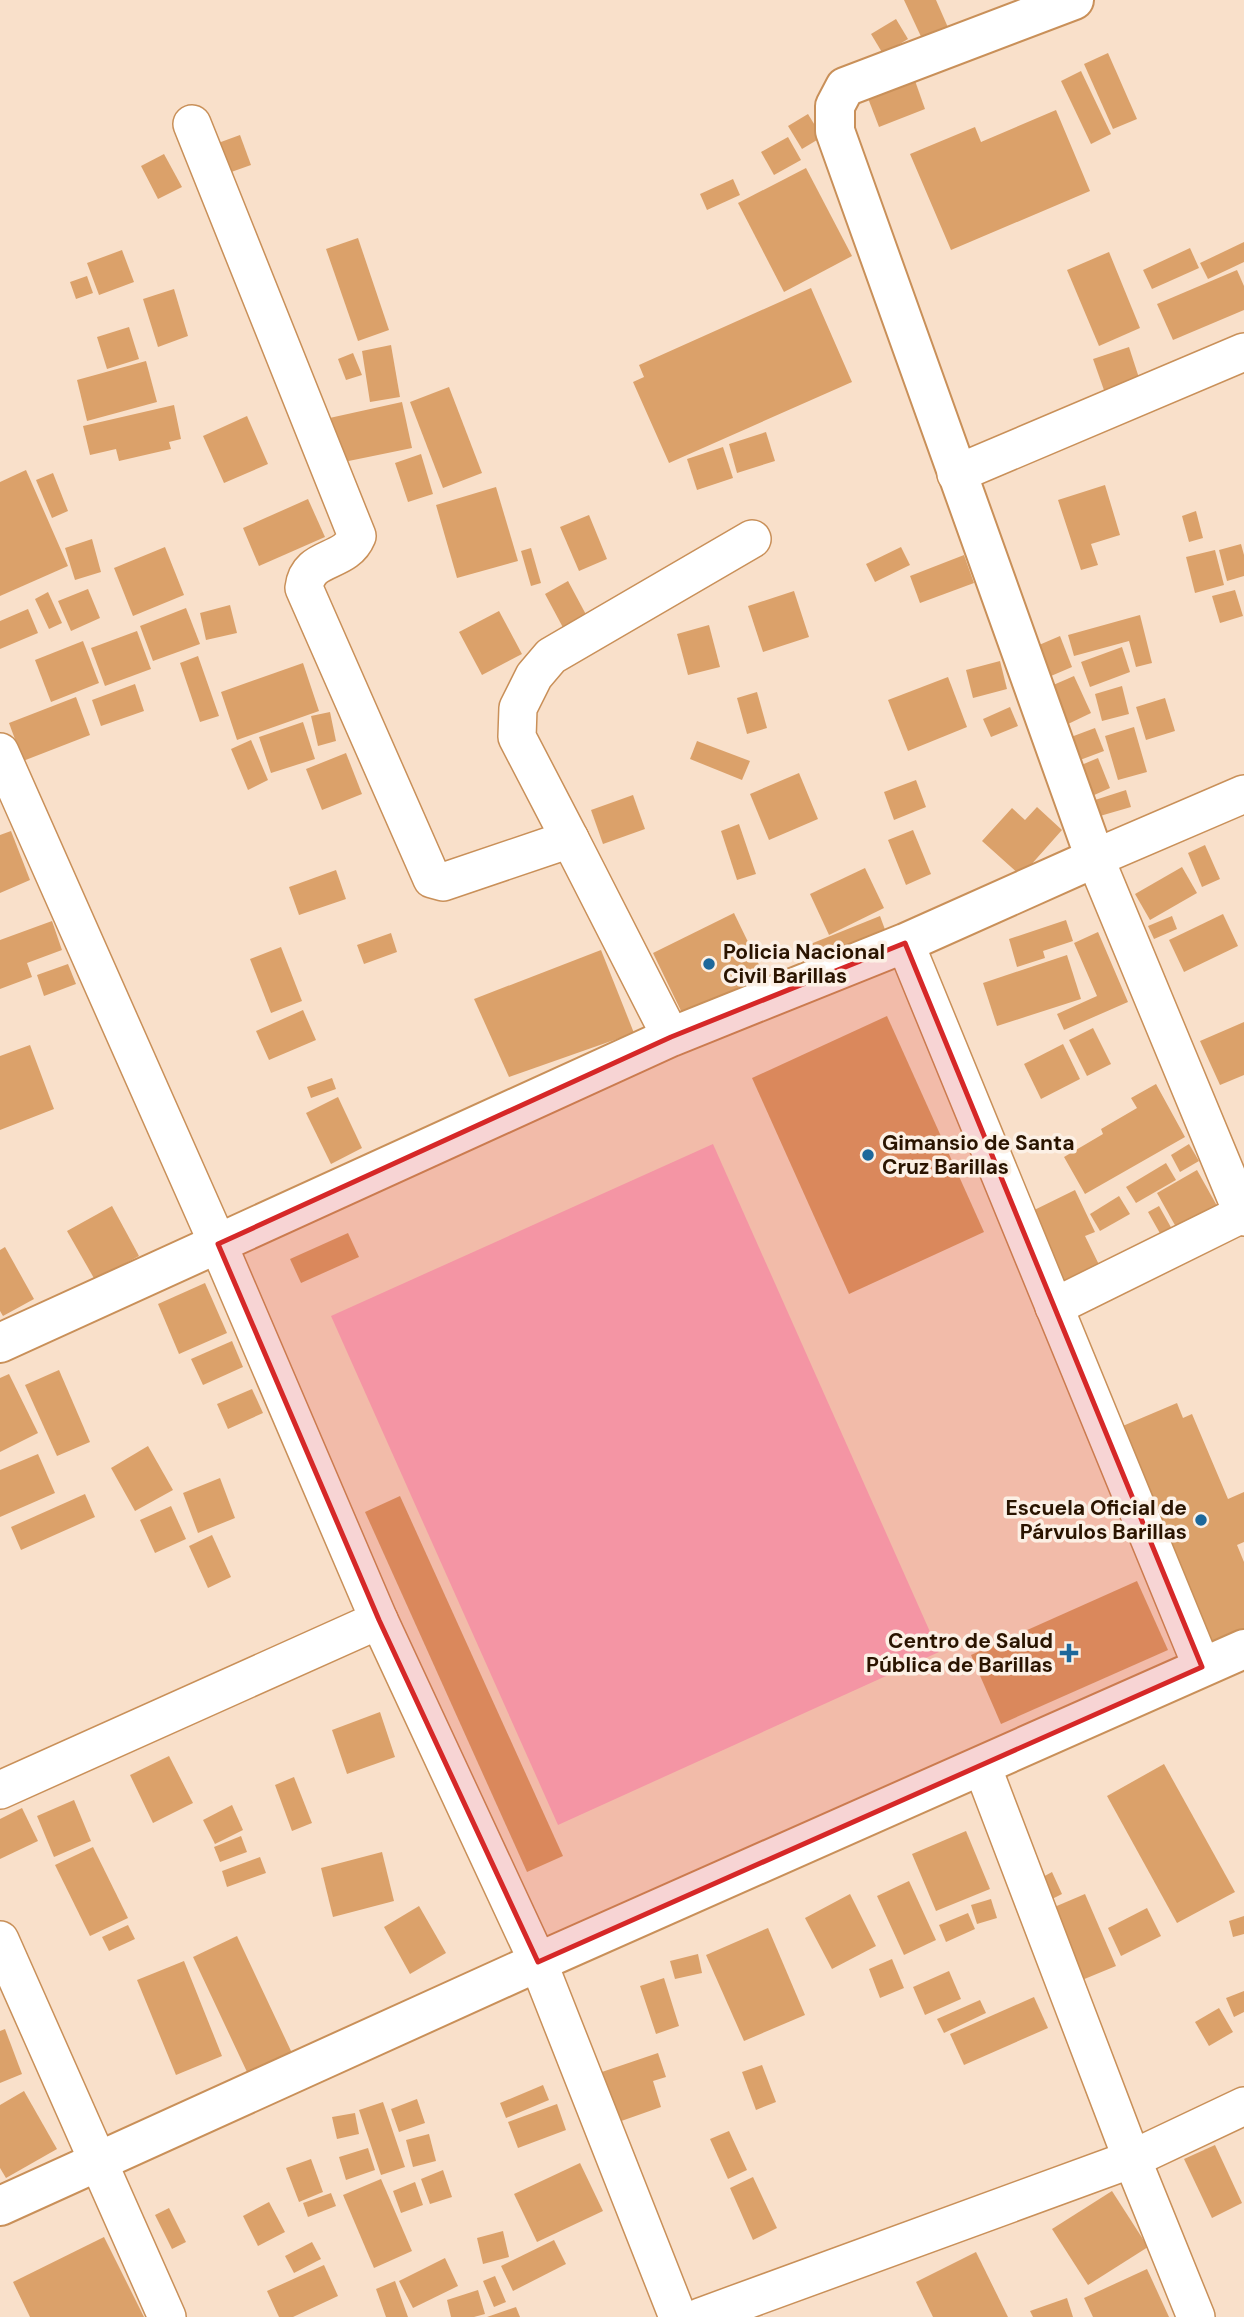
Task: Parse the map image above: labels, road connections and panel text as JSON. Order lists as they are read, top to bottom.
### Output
{
  "places": {
    "other": ["Policia Nacional Civil Barillas", "Gimansio de Santa Cruz Barillas", "Escuela Oficial de Párvulos Barillas"],
    "health": ["Centro de Salud Pública de Barillas"]
  }
}
